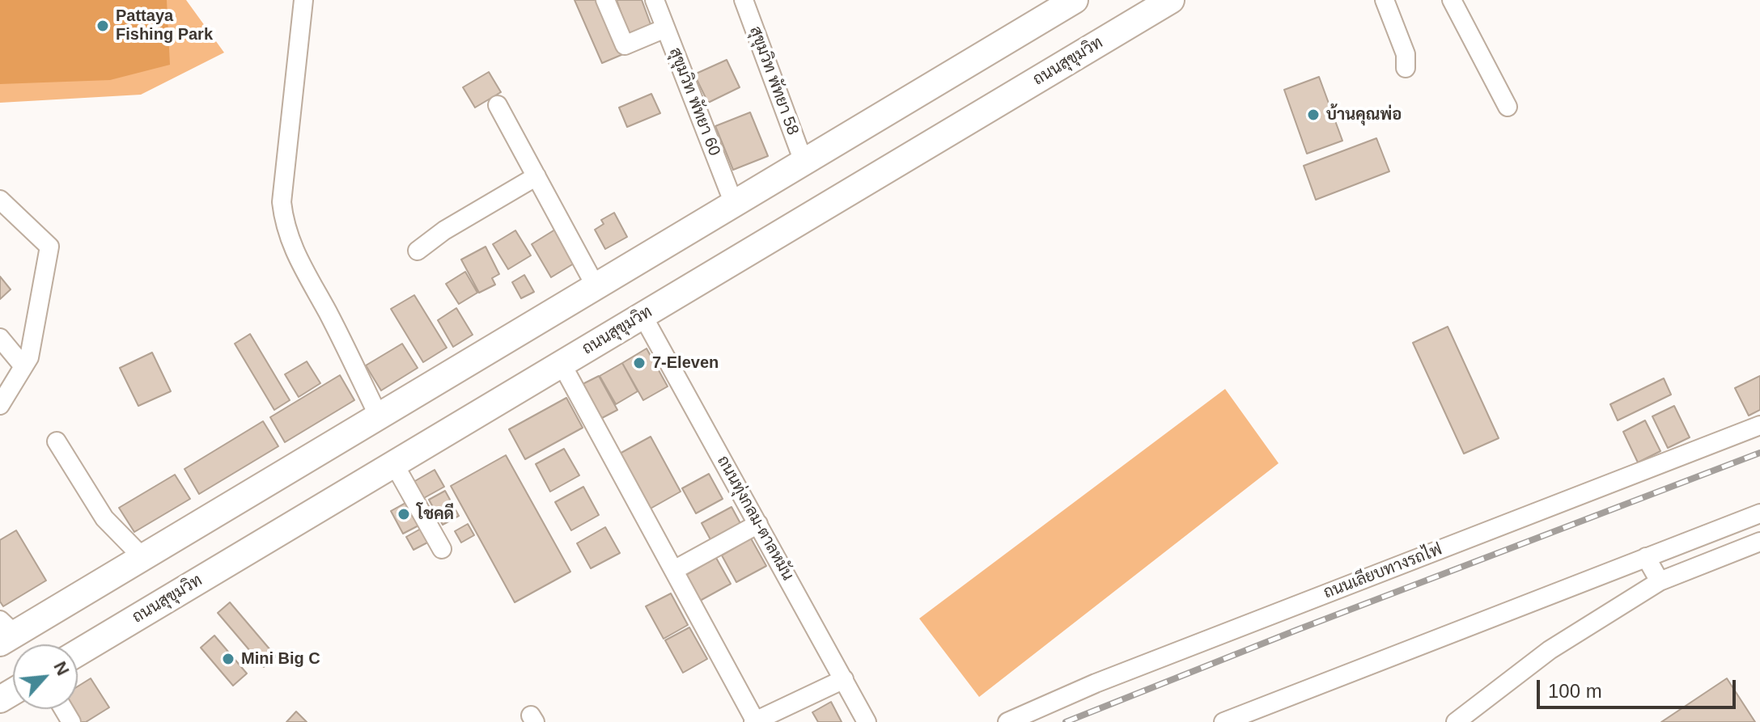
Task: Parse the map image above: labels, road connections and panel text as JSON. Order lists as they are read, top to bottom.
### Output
{
  "streets": {
    "highway": ["ถนนสุขุมวิท"],
    "street": [
      "สุขุมวิท พัทยา 58",
      "สุขุมวิท พัทยา 60",
      "ถนนทุ่งกลม-ตาลหมัน",
      "ถนนเลียบทางรถไฟ"
    ]
  },
  "crossings": [
    ["ถนนสุขุมวิท", "ถนนทุ่งกลม-ตาลหมัน"]
  ],
  "places": [
    "Pattaya Fishing Park",
    "บ้านคุณพ่อ",
    "7-Eleven",
    "โชคดี",
    "Mini Big C"
  ],
  "scale_bar": "100 m",
  "north": "top right"
}
